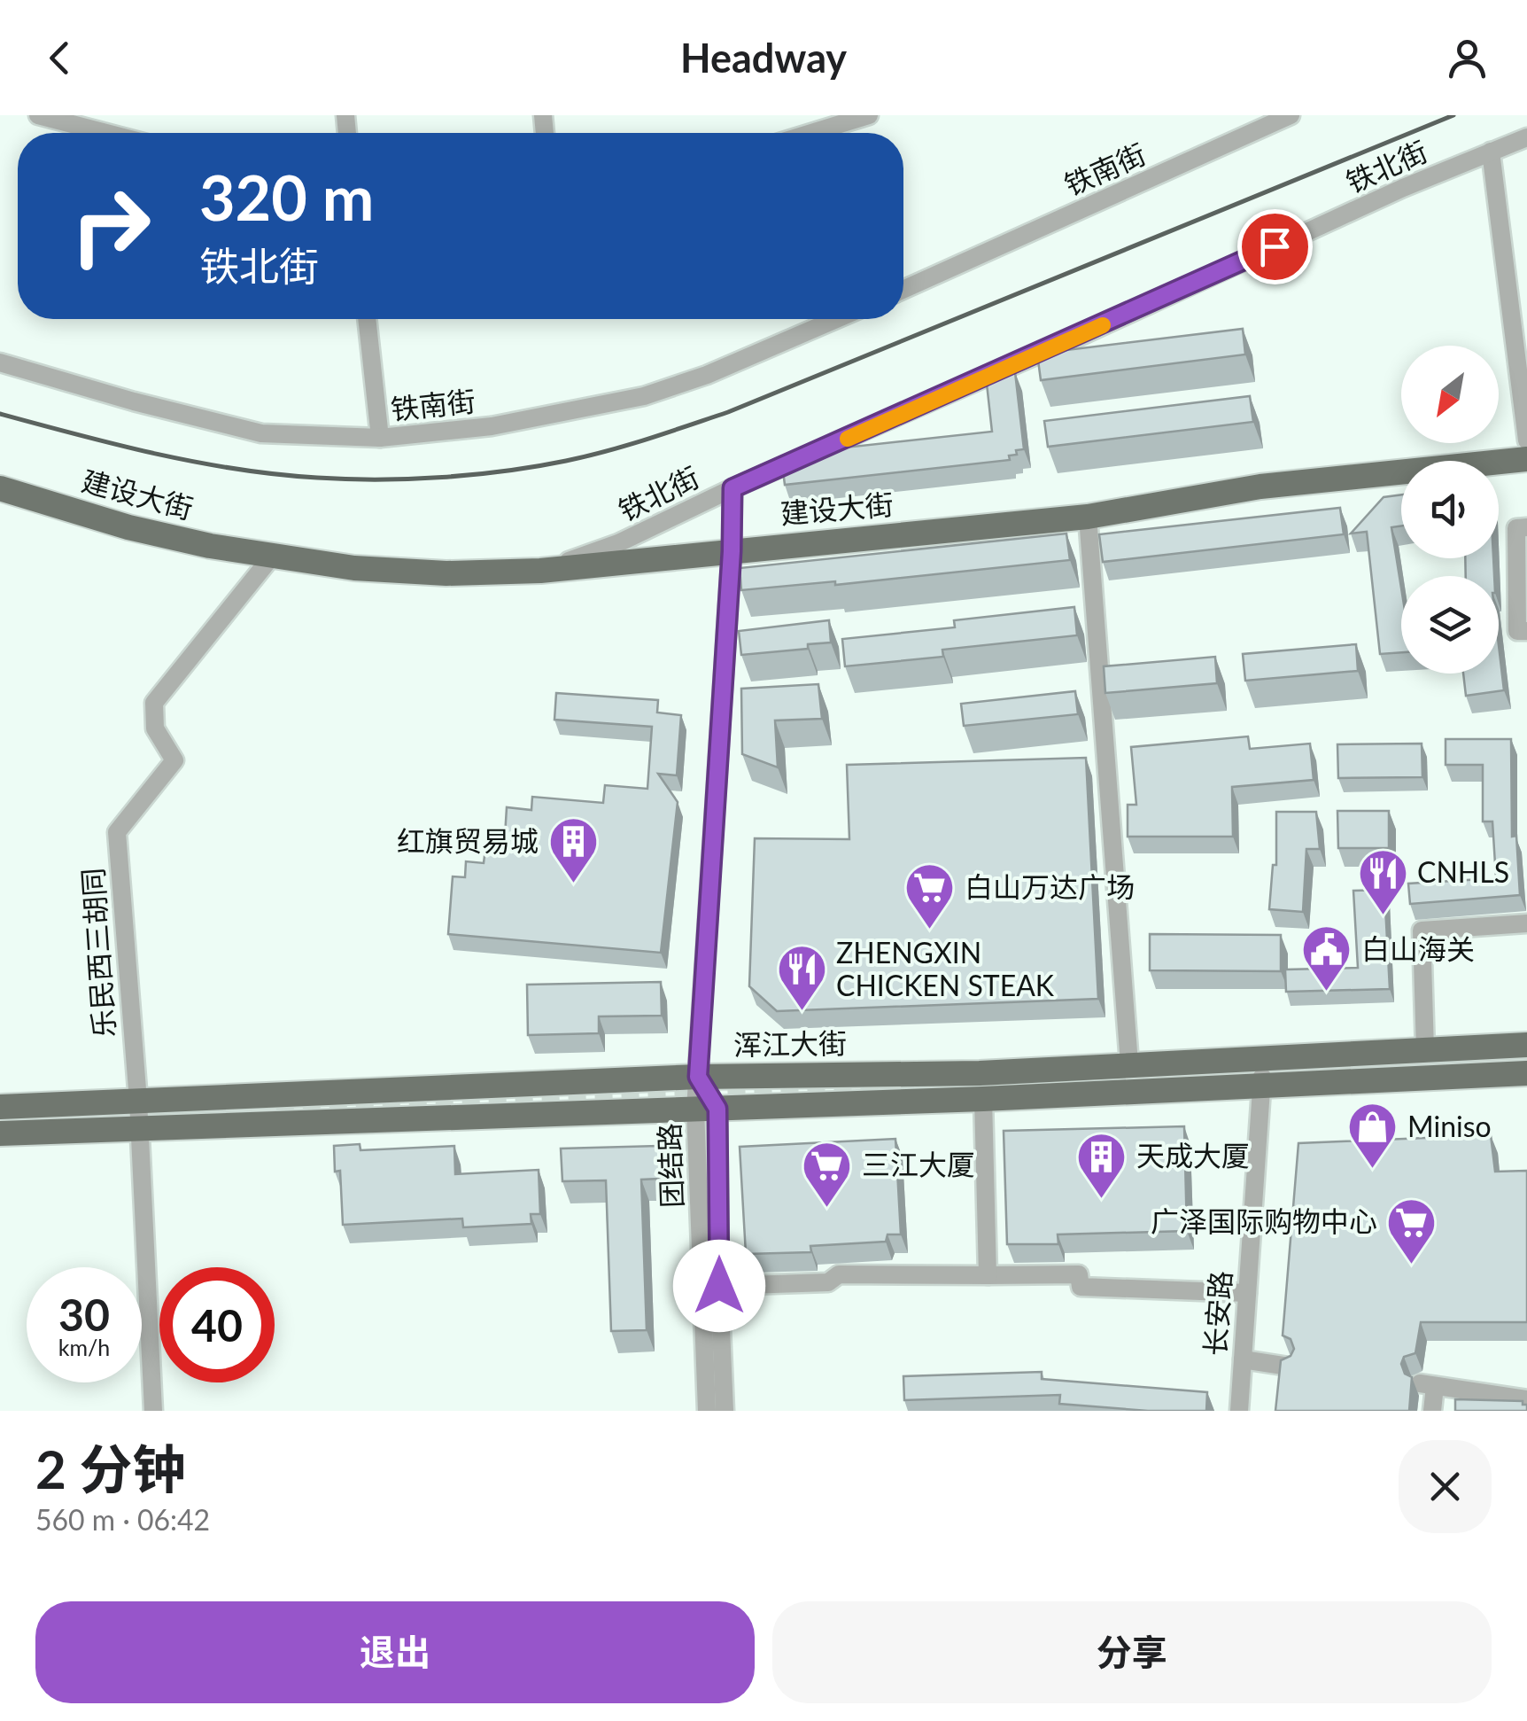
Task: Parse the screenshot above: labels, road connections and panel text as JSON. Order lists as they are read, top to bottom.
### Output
{
  "streets": {
    "main road": ["建设大街", "浑江大街"],
    "street": [
      "铁北街",
      "铁南街",
      "乐民西三胡同",
      "团结路",
      "长安路"
    ]
  },
  "crossings": [
    ["铁北街", "建设大街"],
    ["铁北街", "团结路"],
    ["建设大街", "乐民西三胡同"],
    ["建设大街", "团结路"],
    ["乐民西三胡同", "浑江大街"],
    ["浑江大街", "团结路"],
    ["浑江大街", "长安路"]
  ],
  "places": {
    "building": ["红旗贸易城", "天成大厦"],
    "restaurant": ["CNHLS", "ZHENGXIN CHICKEN STEAK"],
    "supermarket": ["白山万达广场", "三江大厦", "广泽国际购物中心"],
    "public building": ["白山海关"],
    "shop": ["Miniso"]
  },
  "north": "bottom left",
  "page": {
    "header": "Headway",
    "turn": ["320 m", "铁北街"],
    "speed": "30 km/h",
    "limit": "40",
    "heading": ["2 分钟", "560 m · 06:42"],
    "buttons": ["退出", "分享"]
  }
}
